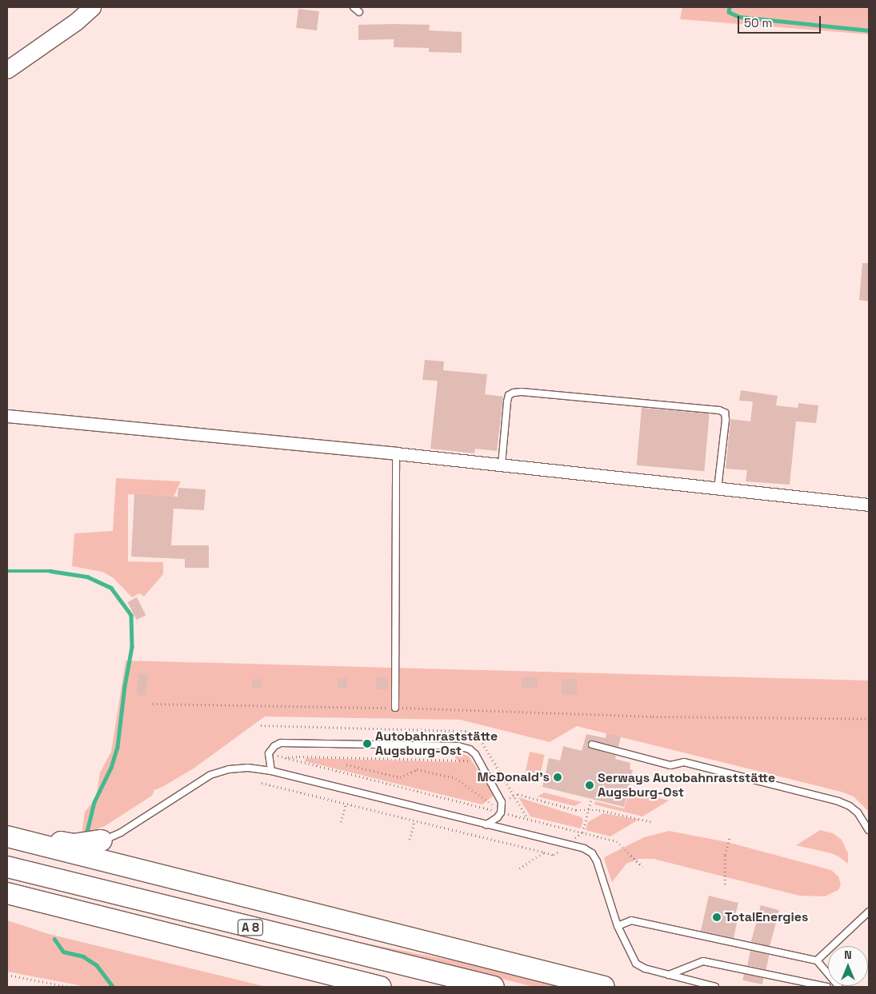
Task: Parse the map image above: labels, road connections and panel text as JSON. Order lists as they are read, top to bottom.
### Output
{
  "streets": {
    "highway": ["A 8"]
  },
  "places": [
    "Autobahnraststätte Augsburg-Ost",
    "McDonald's",
    "Serways Autobahnraststätte Augsburg-Ost",
    "TotalEnergies"
  ],
  "scale_bar": "50 m",
  "north": "top"
}
